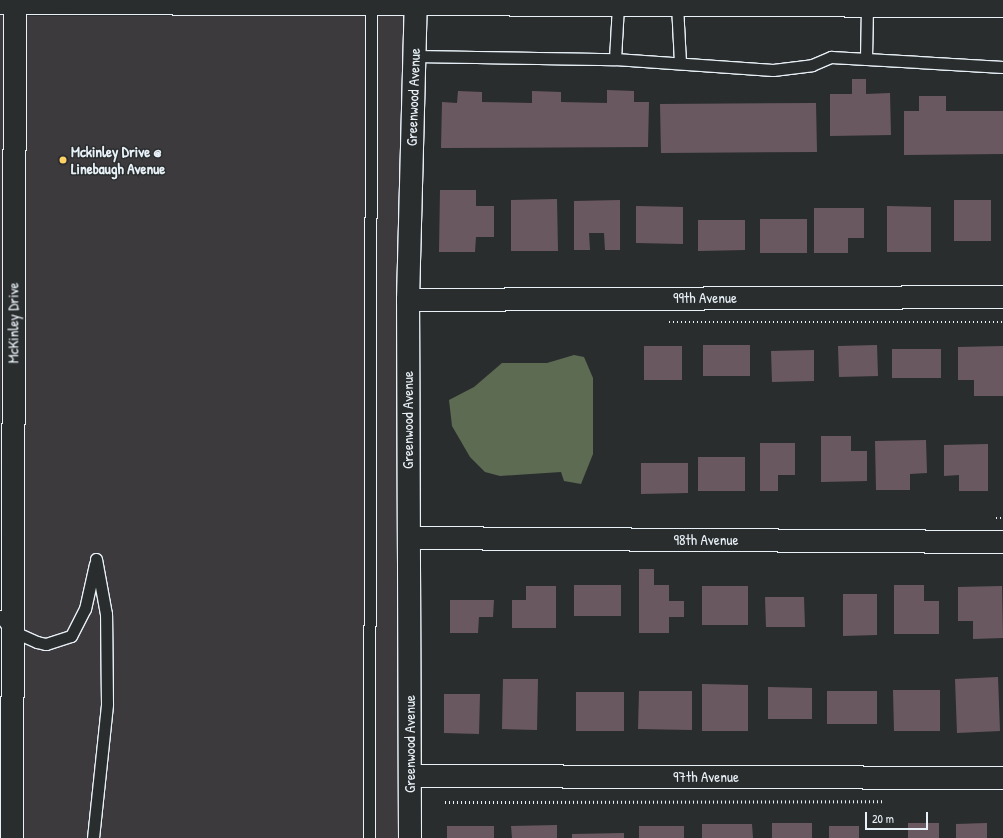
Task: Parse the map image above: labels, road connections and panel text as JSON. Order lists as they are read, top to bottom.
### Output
{
  "streets": {
    "street": [
      "Greenwood Avenue",
      "99th Avenue",
      "McKinley Drive",
      "98th Avenue",
      "97th Avenue"
    ]
  },
  "crossings": [
    ["Greenwood Avenue", "99th Avenue"],
    ["Greenwood Avenue", "98th Avenue"],
    ["Greenwood Avenue", "97th Avenue"]
  ],
  "places": ["Mckinley Drive @ Linebaugh Avenue"],
  "scale_bar": "20 m"
}
